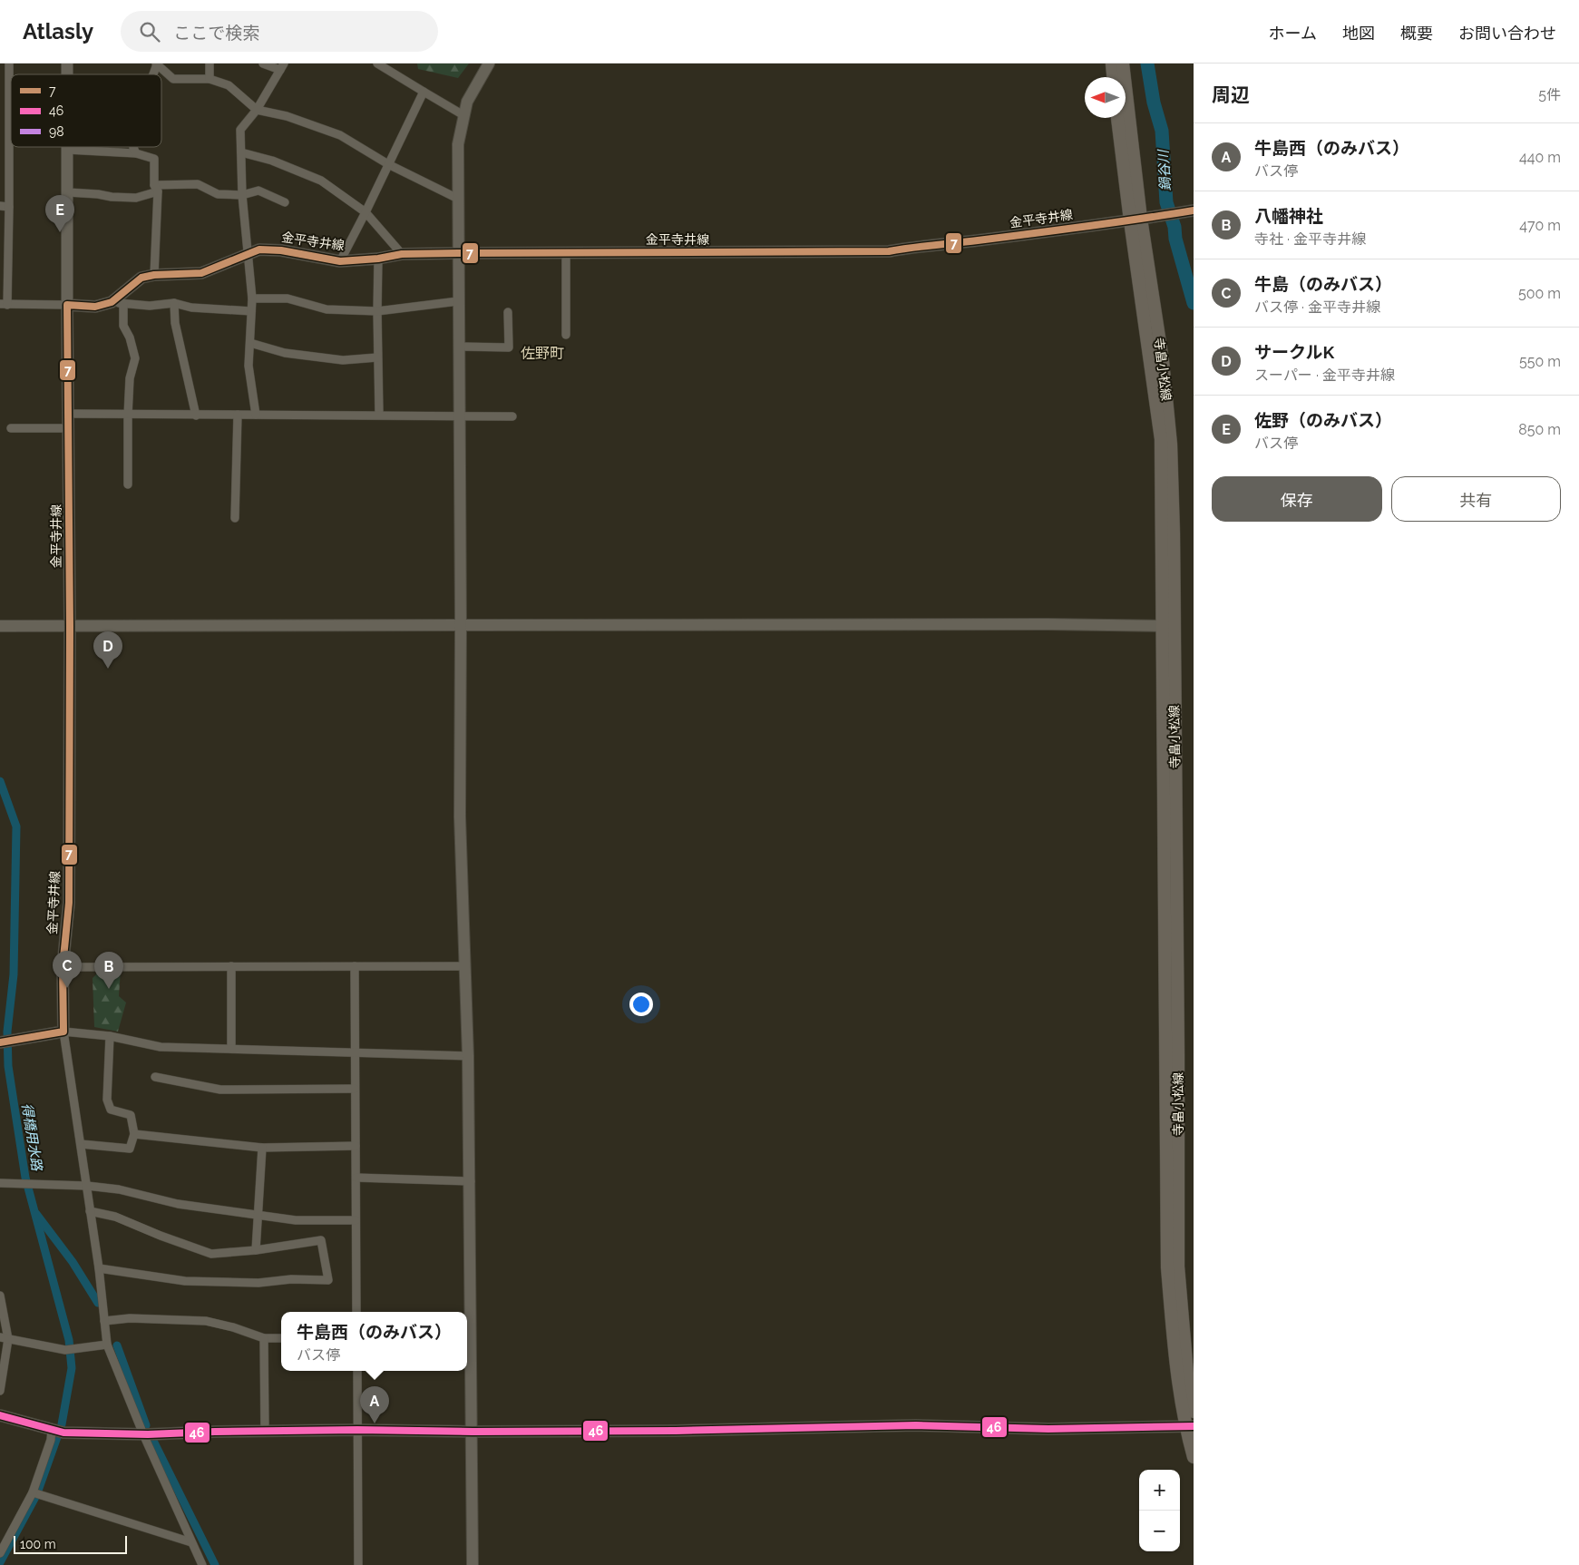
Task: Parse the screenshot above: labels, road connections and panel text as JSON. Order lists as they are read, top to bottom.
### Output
{
  "streets": {
    "main road": ["寺畠小松線"],
    "street": ["金平寺井線"]
  },
  "crossings": [
    ["金平寺井線", "寺畠小松線"]
  ],
  "districts": ["佐野町"],
  "water": ["鍋谷川", "得橋用水路"],
  "lines": ["transit line 7", "transit line 46"],
  "legend": ["7", "46", "98"],
  "scale_bar": "100 m",
  "north": "left",
  "page": {
    "header": "Atlasly",
    "search": "ここで検索",
    "nav": [
      "ホーム",
      "地図",
      "概要",
      "お問い合わせ"
    ],
    "heading": ["周辺", "5件"],
    "list": [
      {
        "mark": "A",
        "name": "牛島西（のみバス）",
        "note": "バス停",
        "value": "440 m"
      },
      {
        "mark": "B",
        "name": "八幡神社",
        "note": "寺社 · 金平寺井線",
        "value": "470 m"
      },
      {
        "mark": "C",
        "name": "牛島（のみバス）",
        "note": "バス停 · 金平寺井線",
        "value": "500 m"
      },
      {
        "mark": "D",
        "name": "サークルK",
        "note": "スーパー · 金平寺井線",
        "value": "550 m"
      },
      {
        "mark": "E",
        "name": "佐野（のみバス）",
        "note": "バス停",
        "value": "850 m"
      }
    ],
    "pins": [
      "E",
      "D",
      "C",
      "B",
      "A"
    ],
    "buttons": ["保存", "共有"],
    "popup": ["牛島西（のみバス）", "バス停"],
    "map_buttons": ["+", "−"],
    "scale": "100 m"
  }
}
